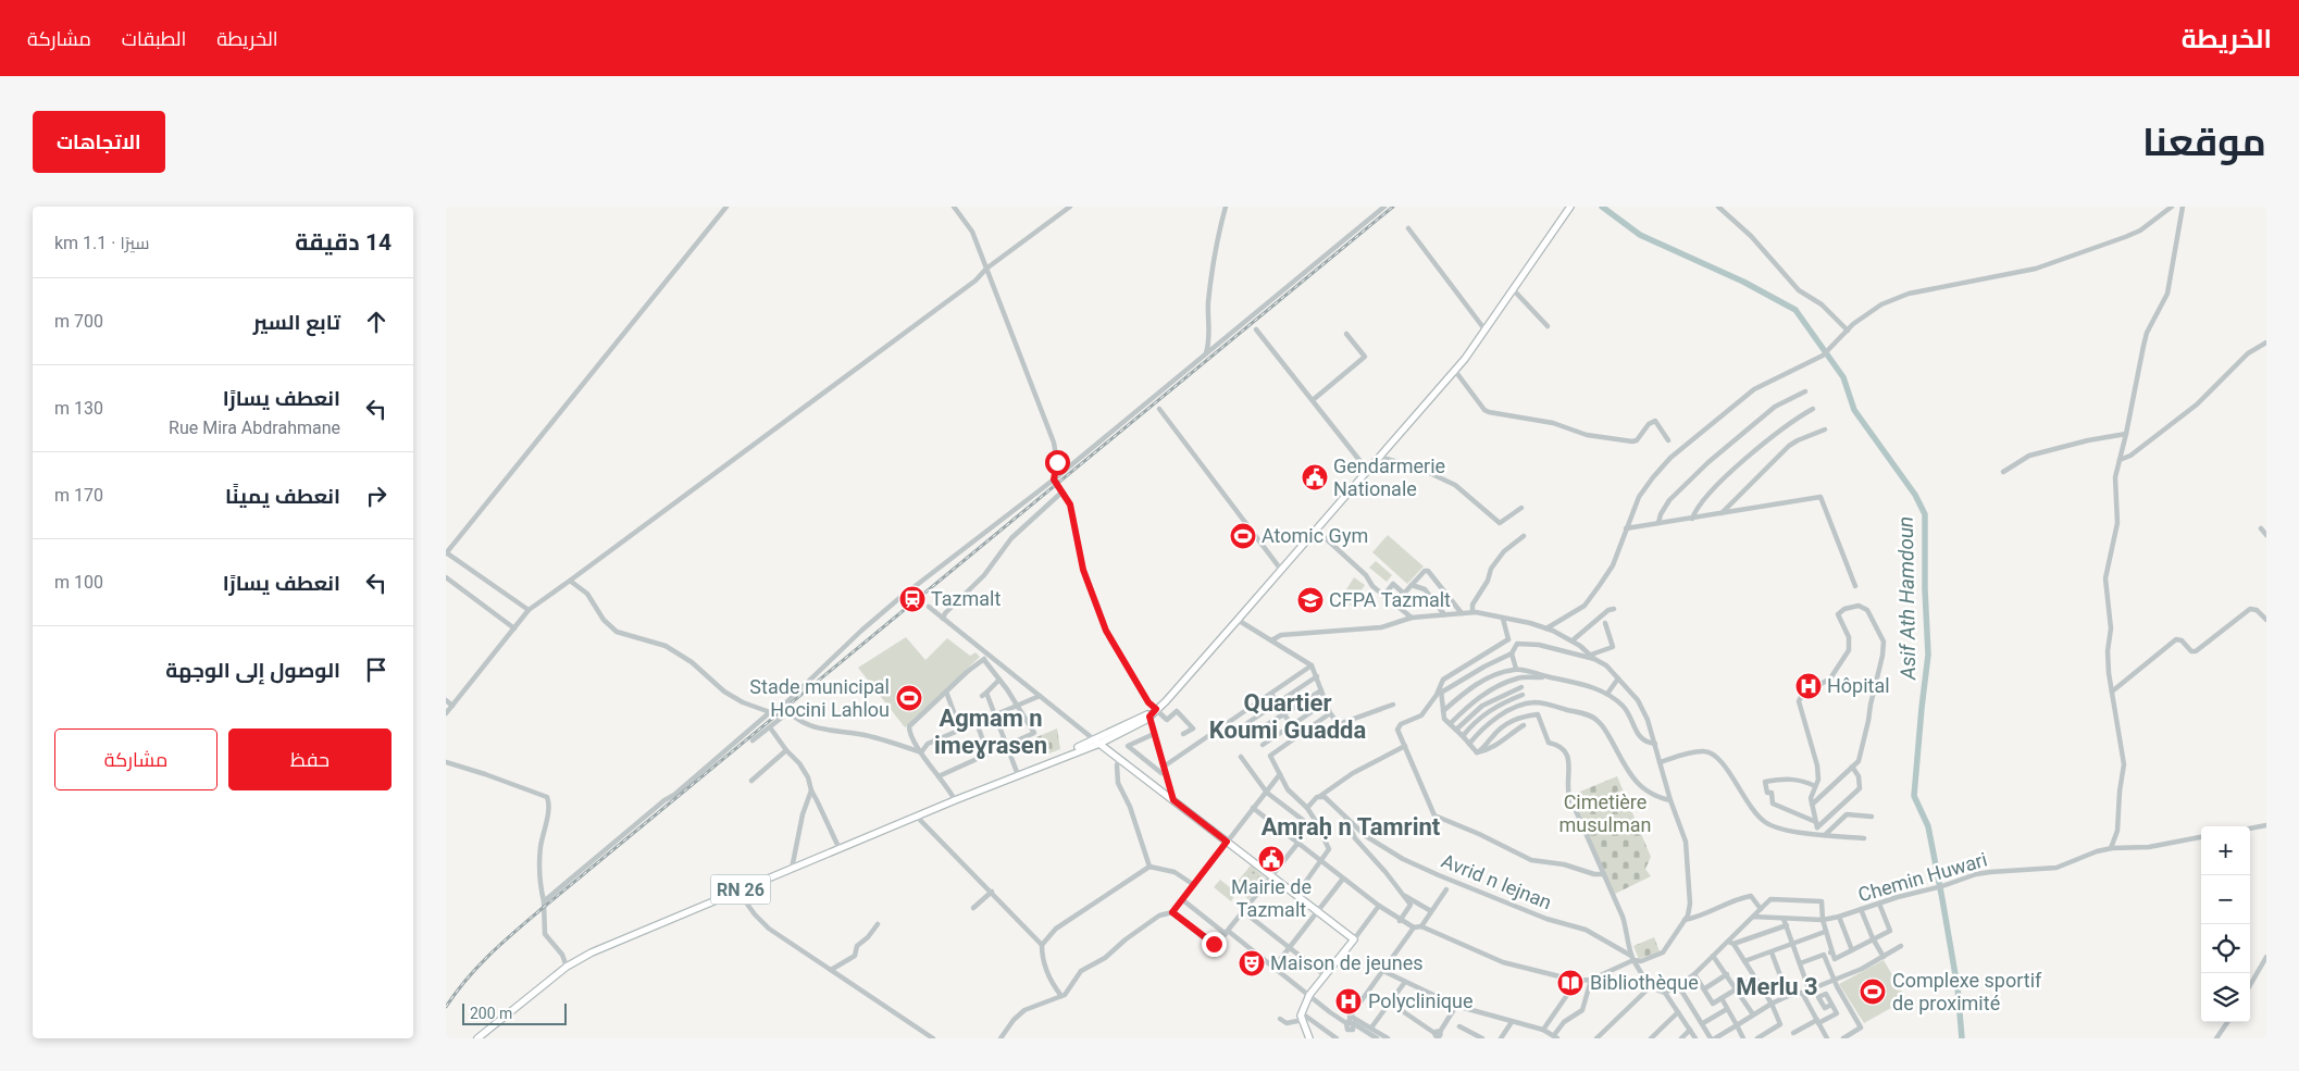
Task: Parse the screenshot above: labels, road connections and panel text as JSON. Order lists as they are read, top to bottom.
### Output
{
  "streets": {
    "main road": ["RN 26"],
    "street": ["Chemin Huwari", "Avrid n lejnan"]
  },
  "districts": [
    "Quartier Koumi Guadda",
    "Agmam n imeɣrasen",
    "Amṛaḥ n Tamrint",
    "Merlu 3"
  ],
  "water": ["Asif Ath Hamdoun"],
  "parks": ["Cimetière musulman"],
  "places": {
    "public building": ["Gendarmerie Nationale", "Mairie de Tazmalt"],
    "sports": ["Atomic Gym", "Stade municipal Hocini Lahlou", "Complexe sportif de proximité"],
    "station": ["Tazmalt"],
    "school or university": ["CFPA Tazmalt"],
    "hospital": ["Hôpital", "Polyclinique"],
    "theatre": ["Maison de jeunes"],
    "library": ["Bibliothèque"]
  },
  "scale_bar": "200 m",
  "page": {
    "header": "الخريطة",
    "nav": ["الخريطة", "الطبقات", "مشاركة"],
    "title": "موقعنا",
    "buttons": [
      "الاتجاهات",
      ["حفظ", "مشاركة"]
    ],
    "heading": ["14 دقيقة", "سيرًا · 1.1 km"],
    "list": [
      ["تابع السير", "700 m"],
      ["انعطف يسارًا", "Rue Mira Abdrahmane", "130 m"],
      ["انعطف يمينًا", "170 m"],
      ["انعطف يسارًا", "100 m"],
      "الوصول إلى الوجهة"
    ],
    "map_buttons": ["+", "−"],
    "scale": "200 m"
  }
}
